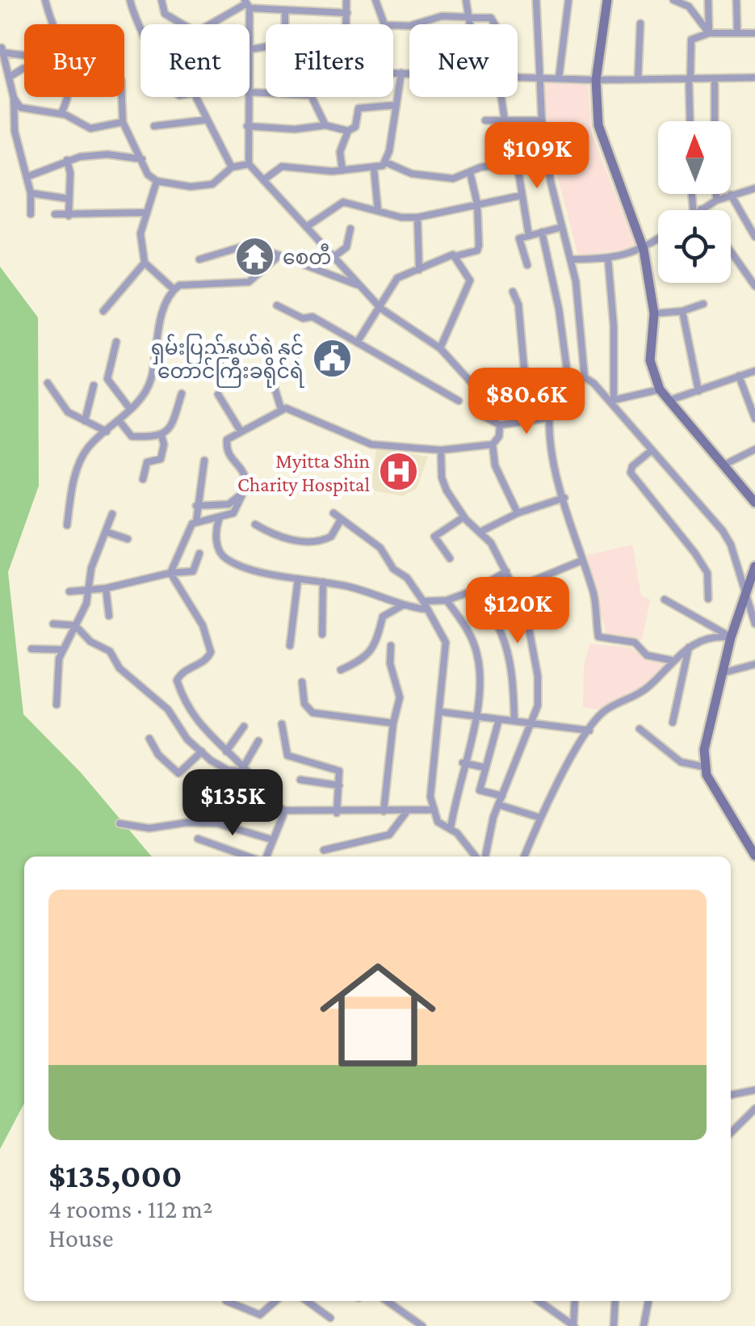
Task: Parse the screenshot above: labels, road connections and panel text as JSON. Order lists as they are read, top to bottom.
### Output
{
  "places": {
    "temple": ["စေတီ"],
    "public building": ["ရှမ်းပြည်နယ်ရဲ နှင့် တောင်ကြီးခရိုင်ရဲ"],
    "hospital": ["Myitta Shin Charity Hospital"]
  },
  "north": "top",
  "page": {
    "chip": [
      "Buy",
      "Rent",
      "Filters",
      "New"
    ],
    "price": [
      "$109K",
      "$80.6K",
      "$120K",
      "$135K"
    ],
    "list": [
      {
        "name": "$135,000",
        "note": "4 rooms · 112 m² · House"
      }
    ]
  }
}
